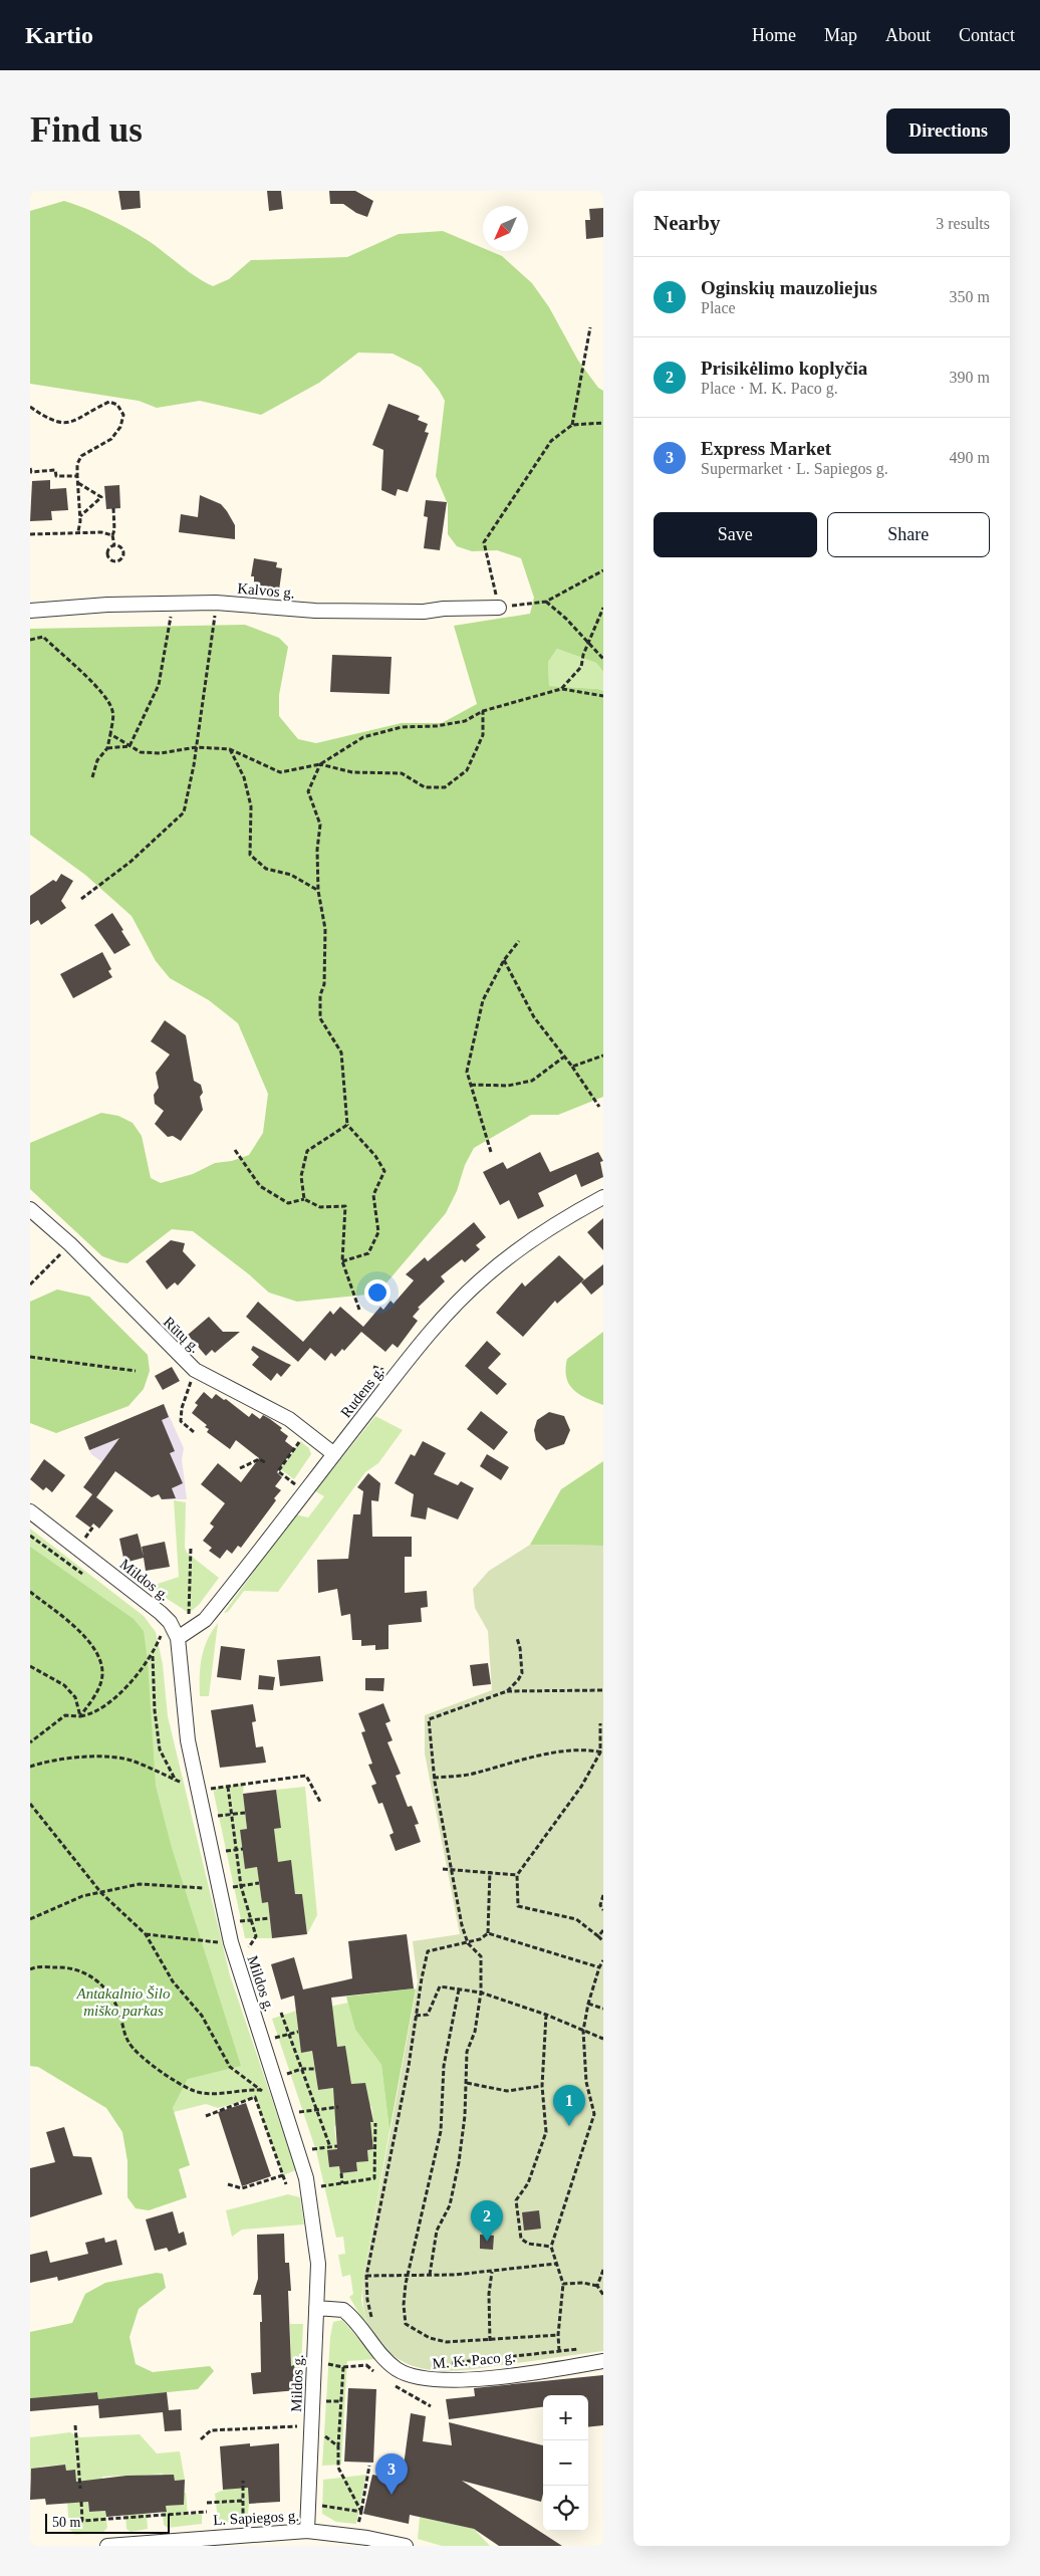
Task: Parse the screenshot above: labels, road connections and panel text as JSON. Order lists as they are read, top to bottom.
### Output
{
  "streets": {
    "street": [
      "Kalvos g.",
      "Rūtų g.",
      "Rudens g.",
      "Mildos g.",
      "M. K. Paco g.",
      "L. Sapiegos g."
    ]
  },
  "crossings": [
    ["Rūtų g.", "Rudens g."],
    ["Rudens g.", "Mildos g."],
    ["Mildos g.", "M. K. Paco g."],
    ["Mildos g.", "L. Sapiegos g."]
  ],
  "parks": ["Antakalnio Šilo miško parkas"],
  "scale_bar": "50 m",
  "north": "bottom left",
  "page": {
    "header": "Kartio",
    "nav": [
      "Home",
      "Map",
      "About",
      "Contact"
    ],
    "buttons": [
      "Directions",
      ["Save", "Share"]
    ],
    "title": "Find us",
    "heading": ["Nearby", "3 results"],
    "list": [
      {
        "mark": "1",
        "name": "Oginskių mauzoliejus",
        "note": "Place",
        "value": "350 m"
      },
      {
        "mark": "2",
        "name": "Prisikėlimo koplyčia",
        "note": "Place · M. K. Paco g.",
        "value": "390 m"
      },
      {
        "mark": "3",
        "name": "Express Market",
        "note": "Supermarket · L. Sapiegos g.",
        "value": "490 m"
      }
    ],
    "pins": ["1", "2", "3"],
    "map_buttons": ["+", "−"],
    "scale": "50 m"
  }
}
